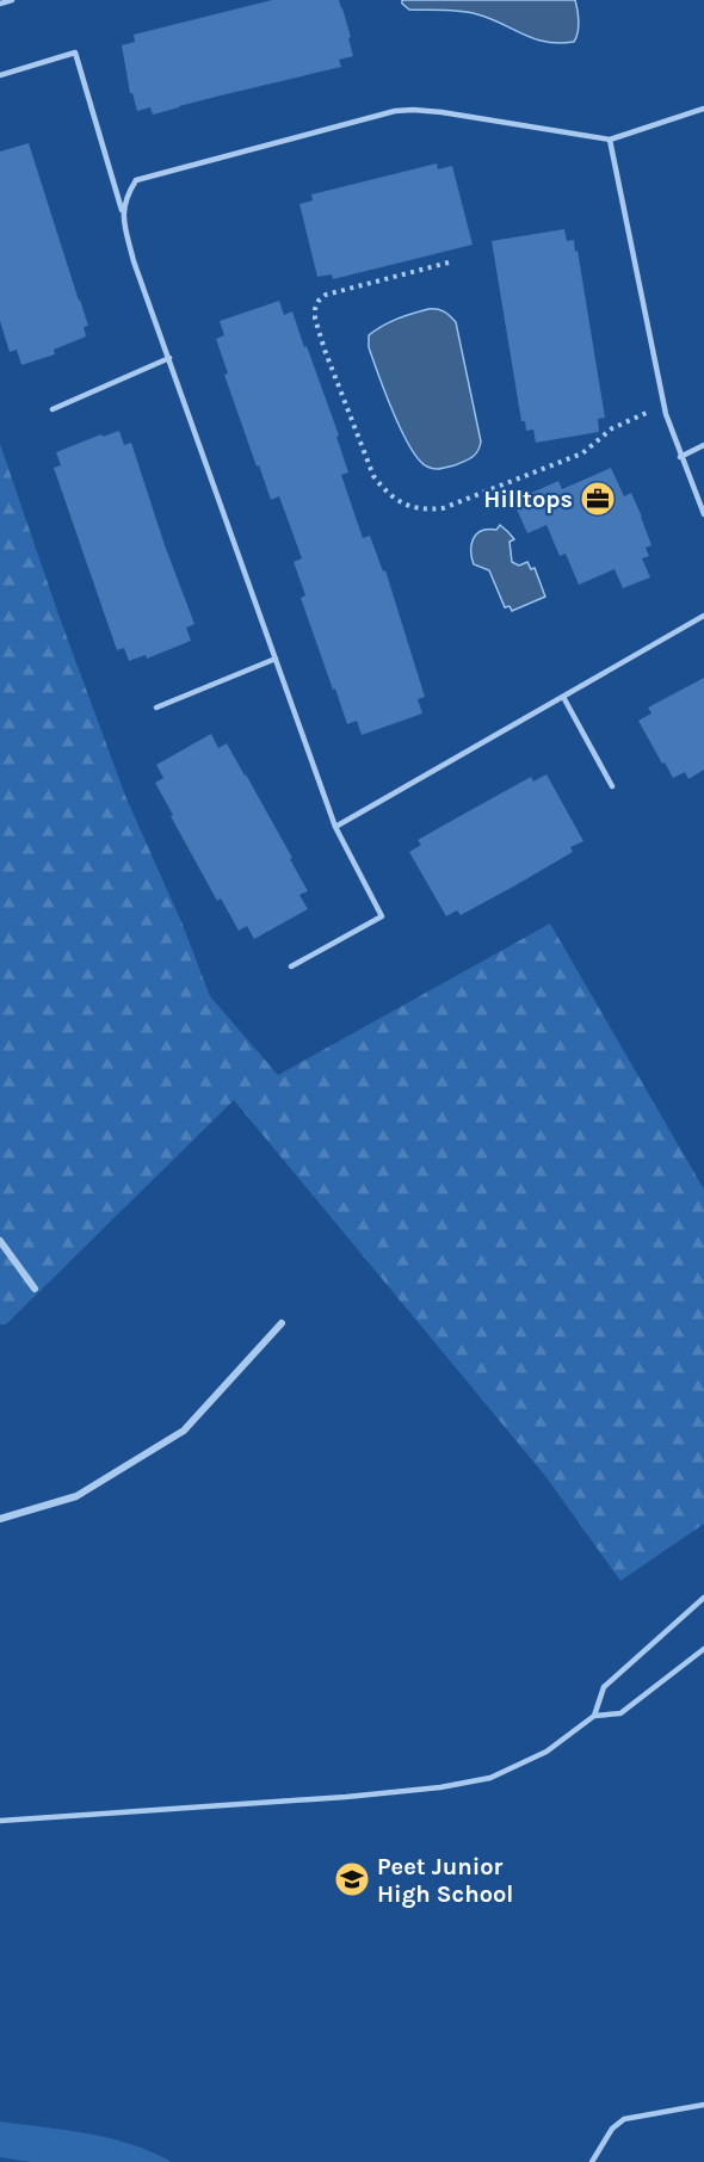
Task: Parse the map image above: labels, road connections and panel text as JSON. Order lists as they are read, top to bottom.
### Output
{
  "places": {
    "office": ["Hilltops"],
    "school or university": ["Peet Junior High School"]
  }
}
